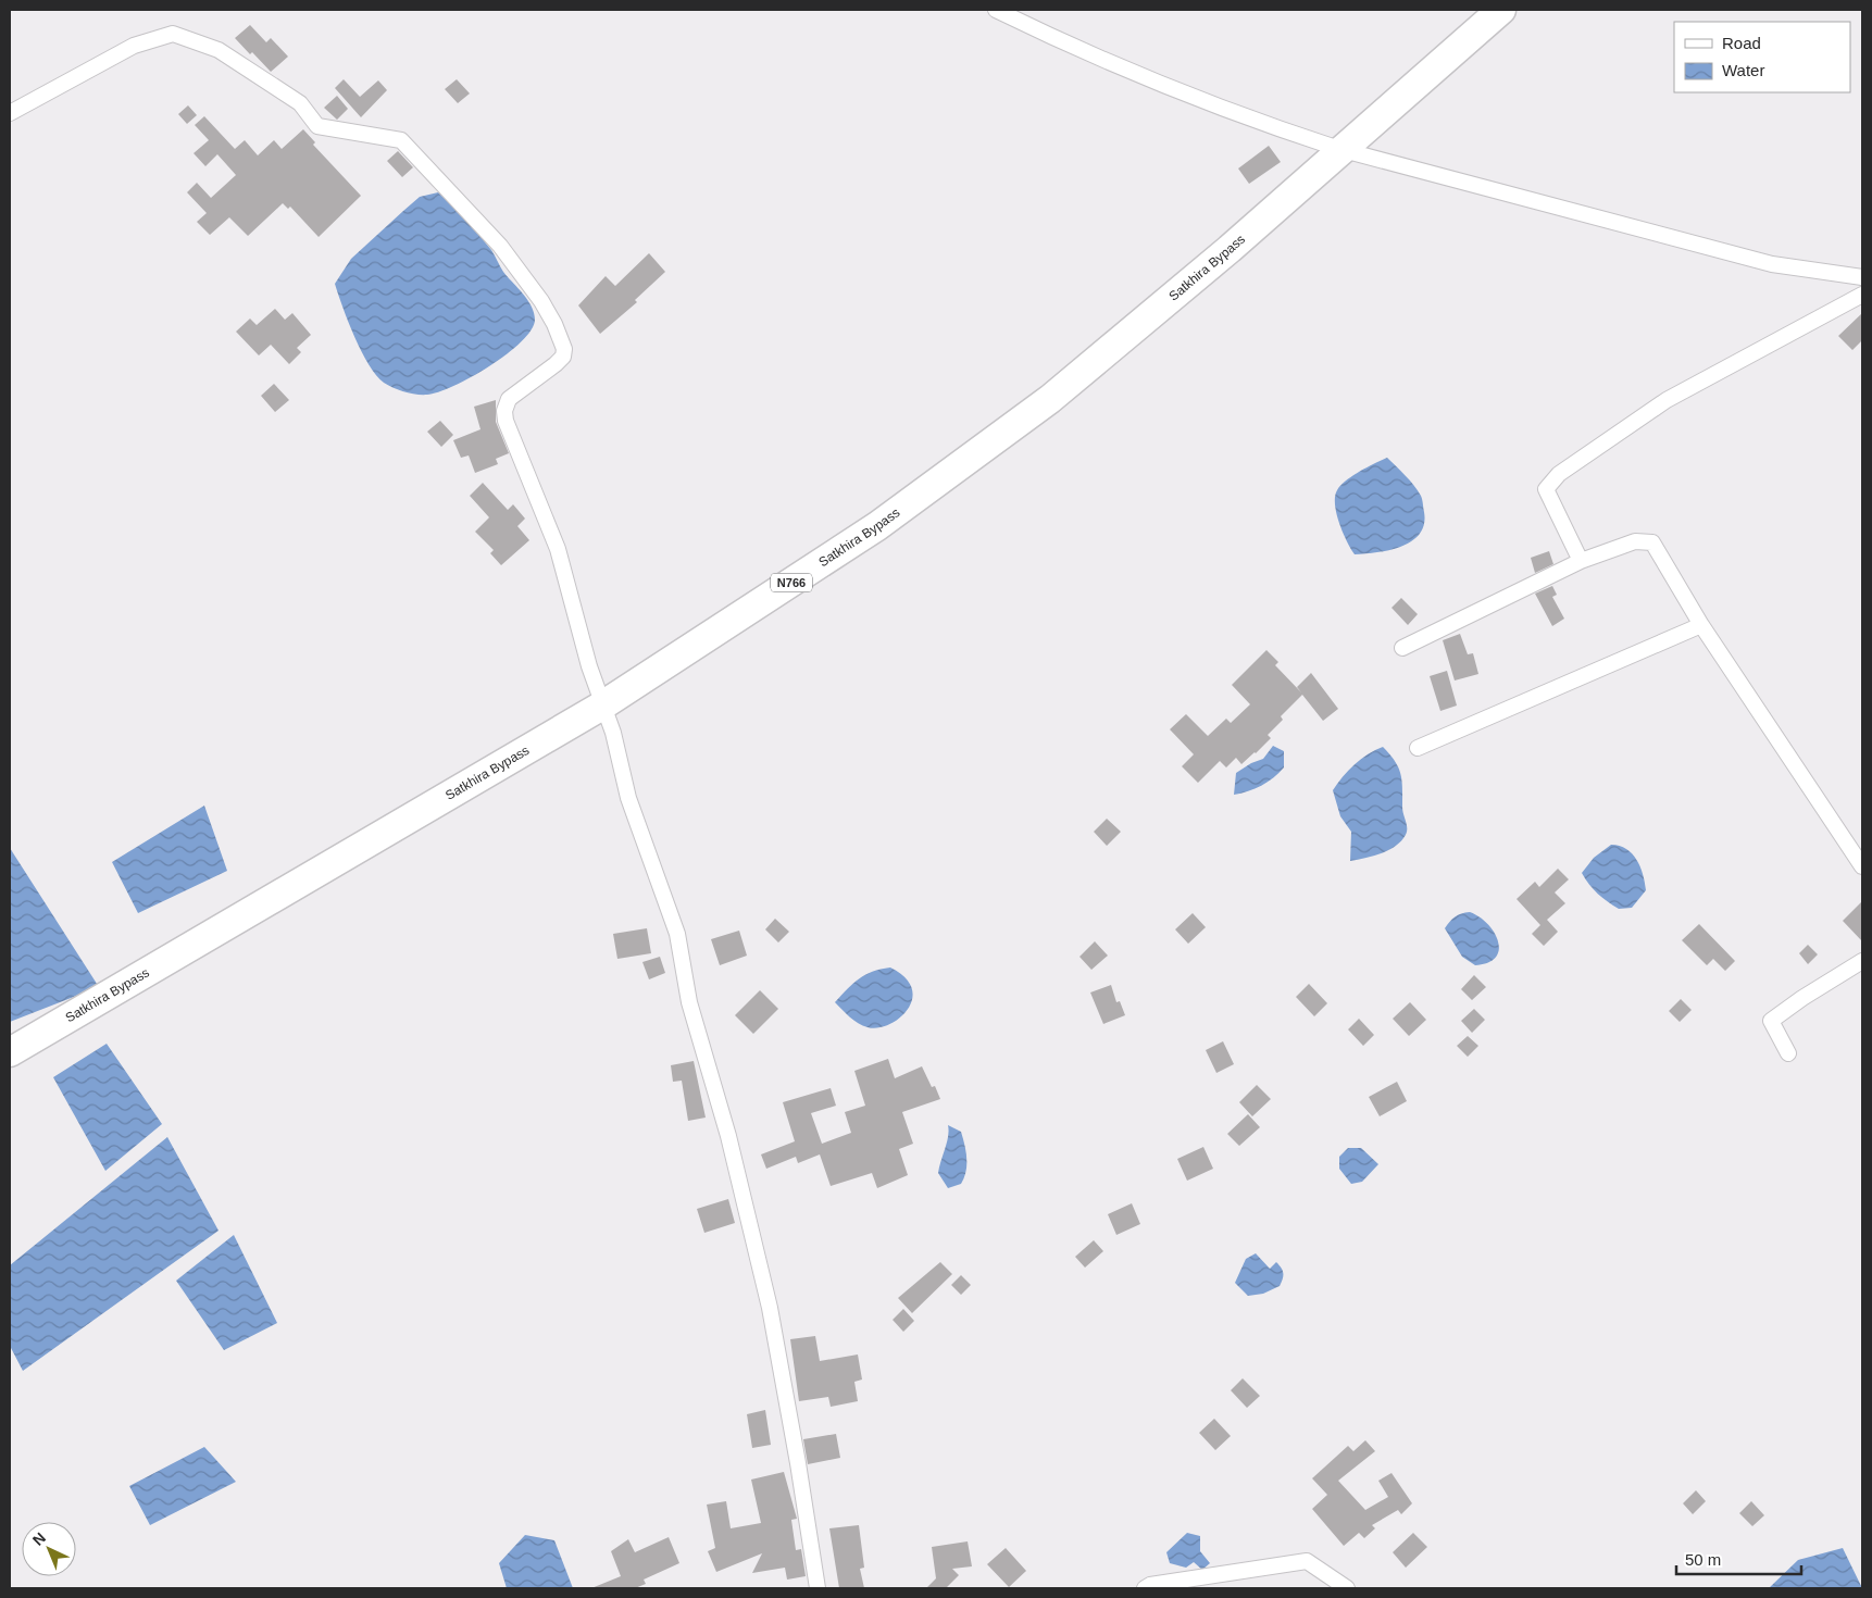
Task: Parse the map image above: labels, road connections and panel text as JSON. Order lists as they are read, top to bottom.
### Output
{
  "streets": {
    "highway": ["Satkhira Bypass", "N766"]
  },
  "legend": ["Road", "Water"],
  "scale_bar": "50 m",
  "north": "top left"
}
